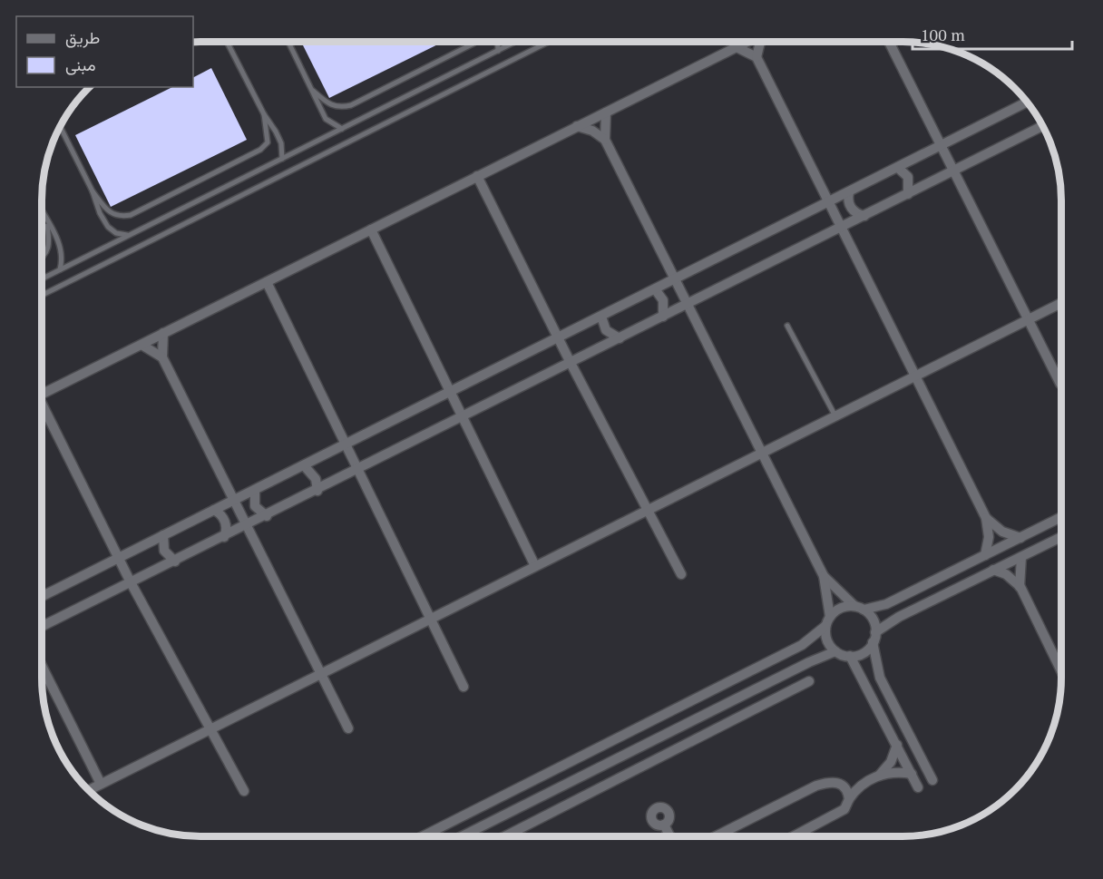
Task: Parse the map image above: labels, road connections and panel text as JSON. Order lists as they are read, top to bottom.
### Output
{
  "legend": ["طريق", "مبنى"],
  "scale_bar": "100 m"
}
